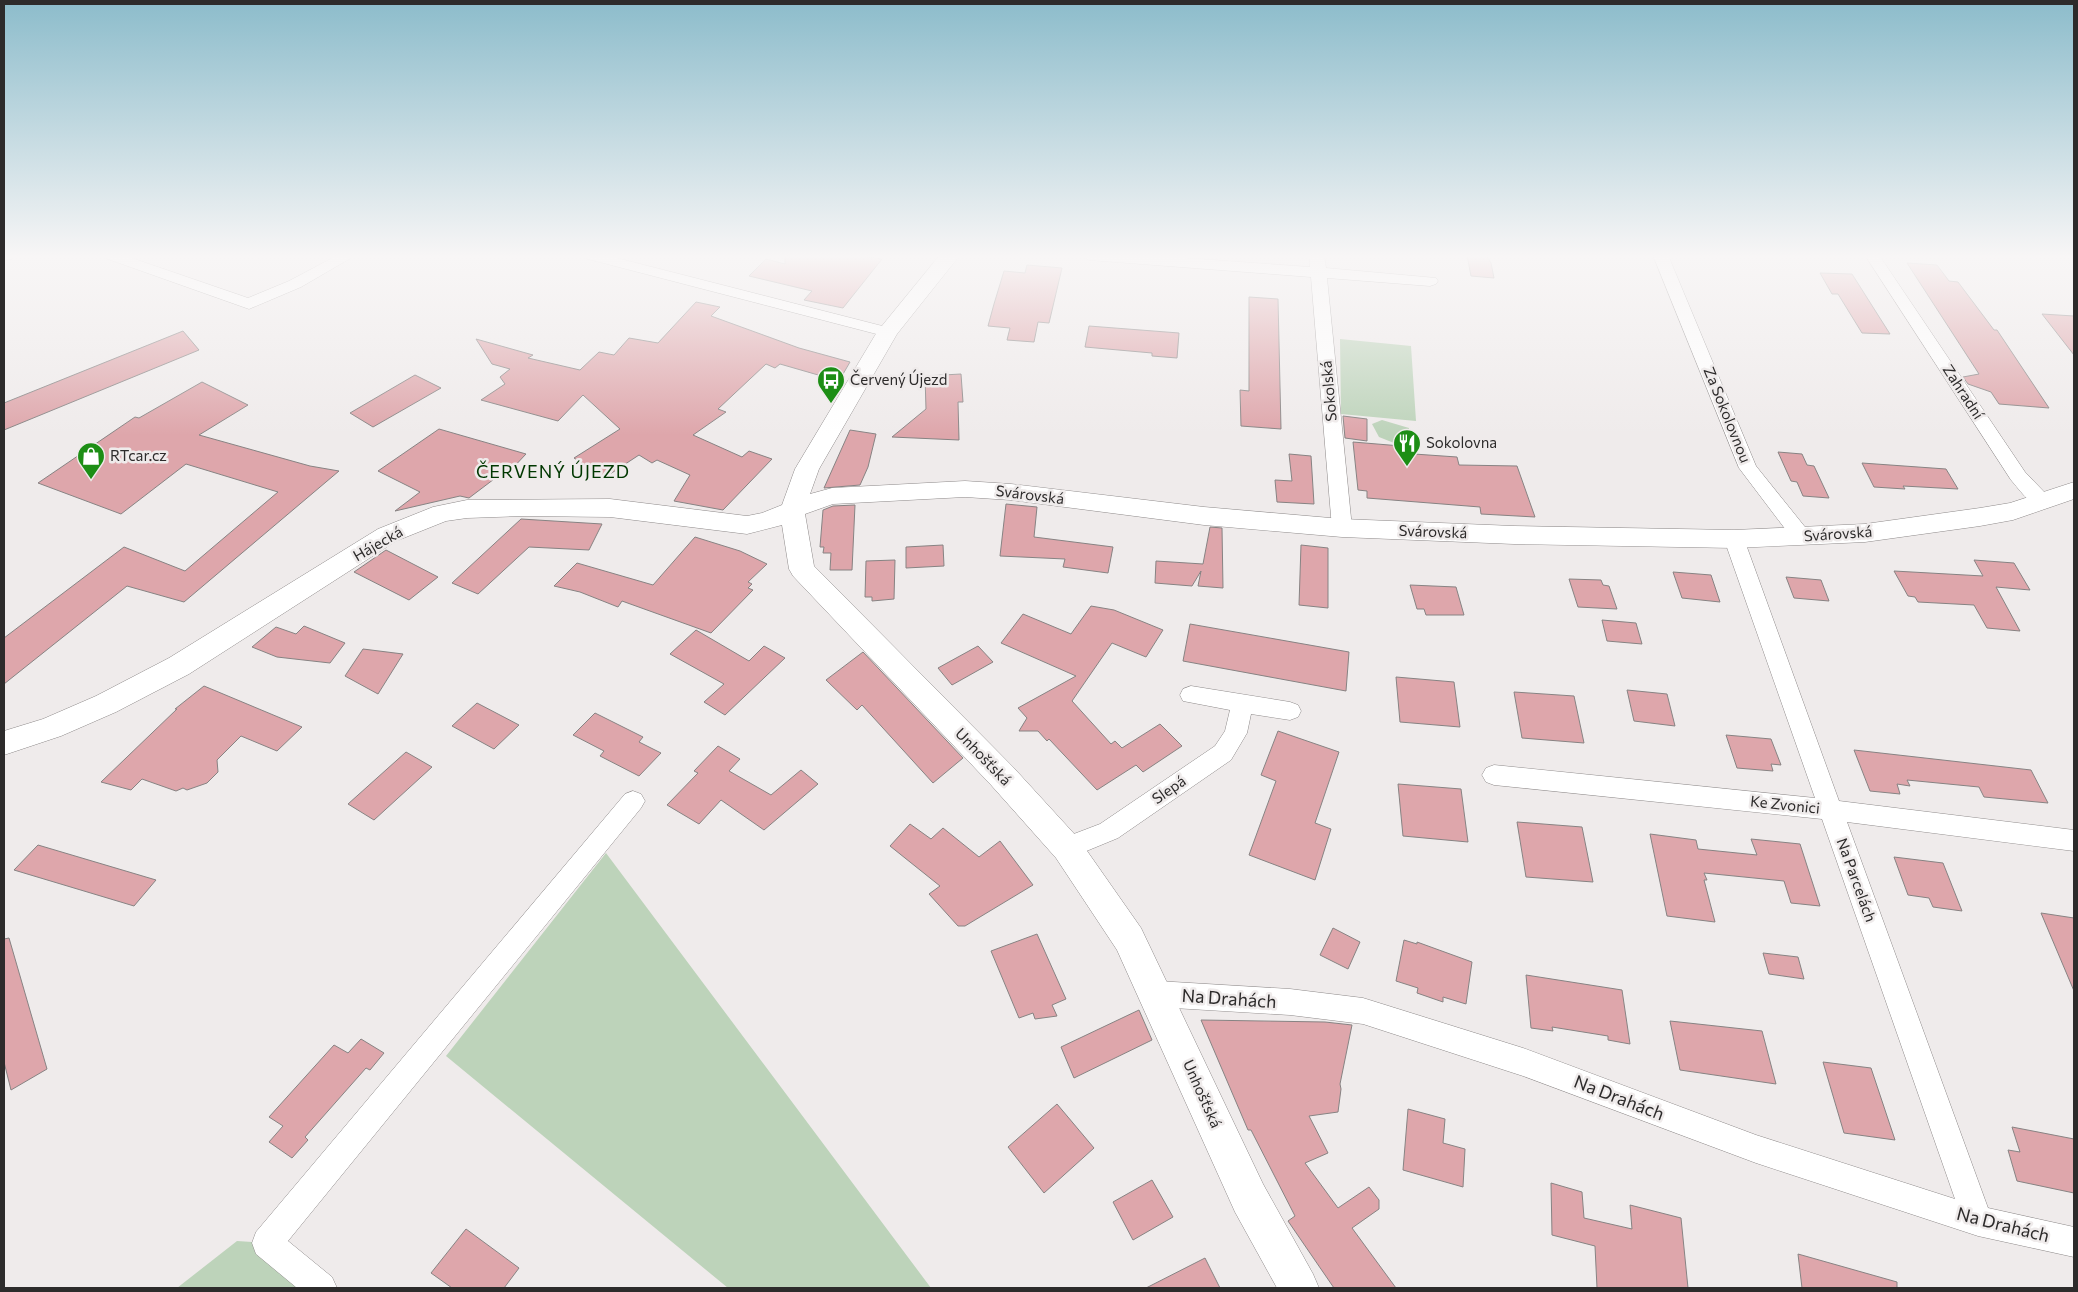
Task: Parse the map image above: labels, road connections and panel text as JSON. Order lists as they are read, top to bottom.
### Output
{
  "streets": {
    "street": [
      "Sokolská",
      "Zahradní",
      "Za Sokolovnou",
      "Svárovská",
      "Hájecká",
      "Unhošťská",
      "Slepá",
      "Ke Zvonici",
      "Na Parcelách",
      "Na Drahách"
    ]
  },
  "crossings": [
    ["Sokolská", "Svárovská"],
    ["Zahradní", "Svárovská"],
    ["Za Sokolovnou", "Svárovská"],
    ["Svárovská", "Hájecká"],
    ["Svárovská", "Unhošťská"],
    ["Svárovská", "Na Parcelách"],
    ["Hájecká", "Unhošťská"],
    ["Unhošťská", "Slepá"],
    ["Unhošťská", "Na Drahách"],
    ["Ke Zvonici", "Na Parcelách"],
    ["Na Parcelách", "Na Drahách"]
  ],
  "districts": ["ČERVENÝ ÚJEZD"],
  "places": {
    "bus stop": ["Červený Újezd"],
    "restaurant": ["Sokolovna"],
    "shop": ["RTcar.cz"]
  }
}
